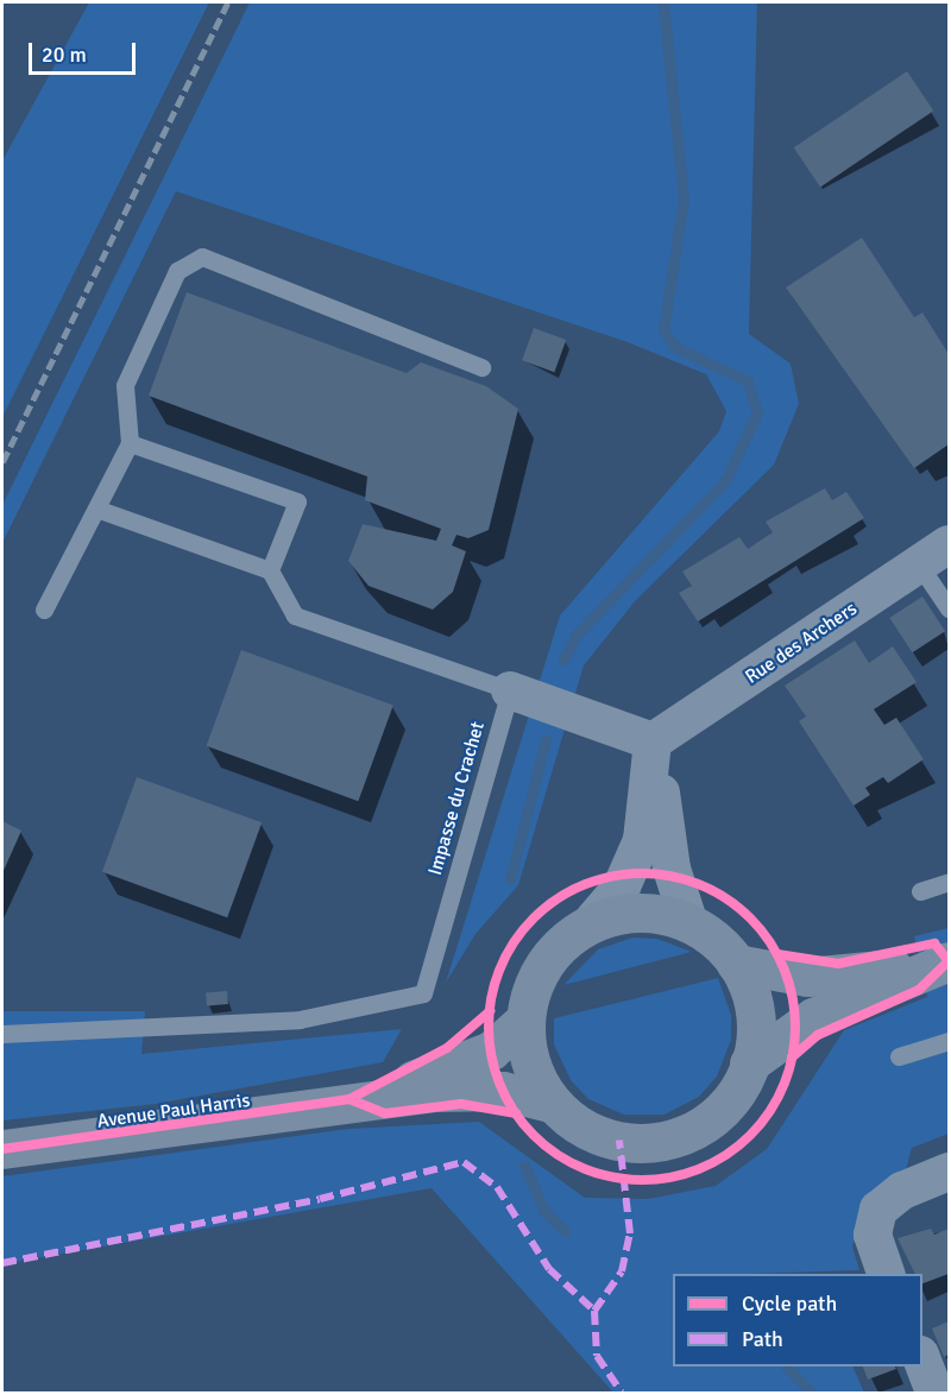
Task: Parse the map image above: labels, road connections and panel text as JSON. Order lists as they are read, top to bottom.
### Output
{
  "streets": {
    "main road": ["Avenue Paul Harris"],
    "street": ["Rue des Archers"],
    "lane": ["Impasse du Crachet"]
  },
  "legend": ["Cycle path", "Path"],
  "scale_bar": "20 m"
}
